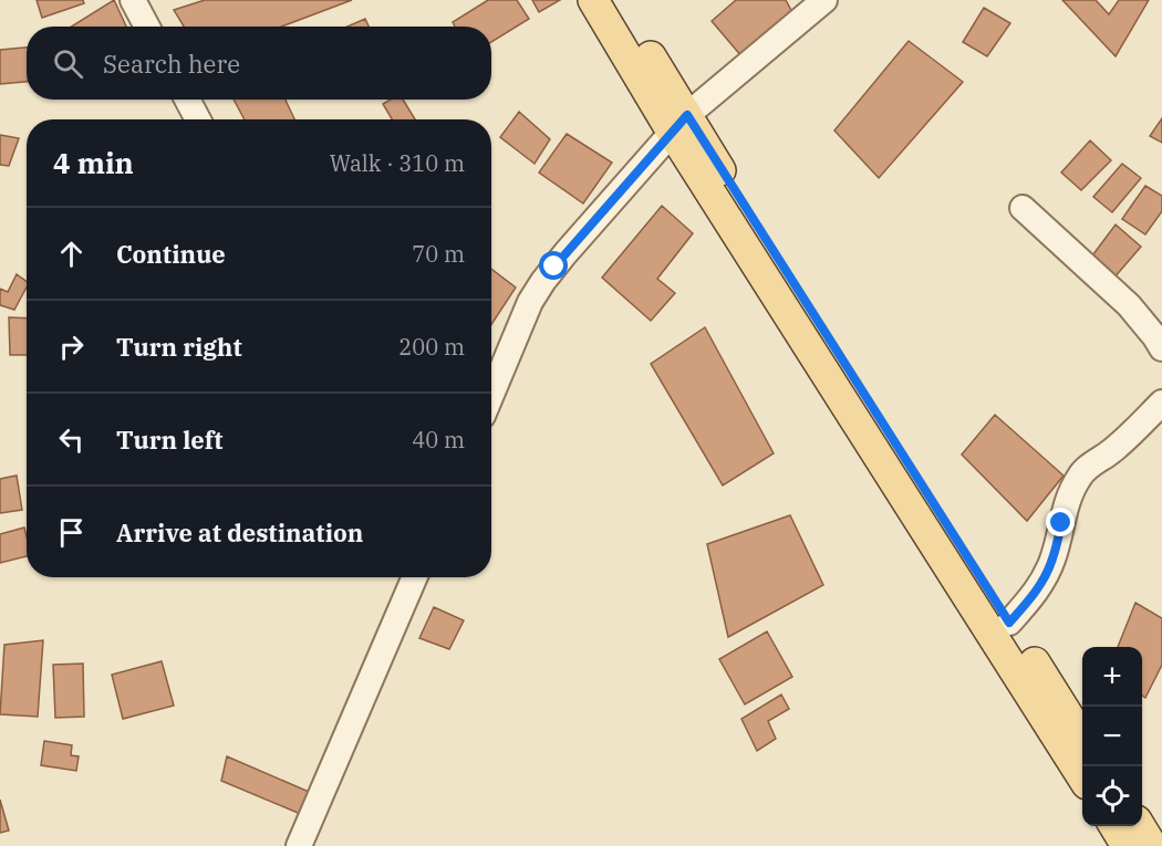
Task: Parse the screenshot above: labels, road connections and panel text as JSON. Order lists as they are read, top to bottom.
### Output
{
  "page": {
    "search": "Search here",
    "heading": ["4 min", "Walk · 310 m"],
    "list": [
      ["Continue", "70 m"],
      ["Turn right", "200 m"],
      ["Turn left", "40 m"],
      "Arrive at destination"
    ],
    "map_buttons": ["+", "−"]
  }
}
